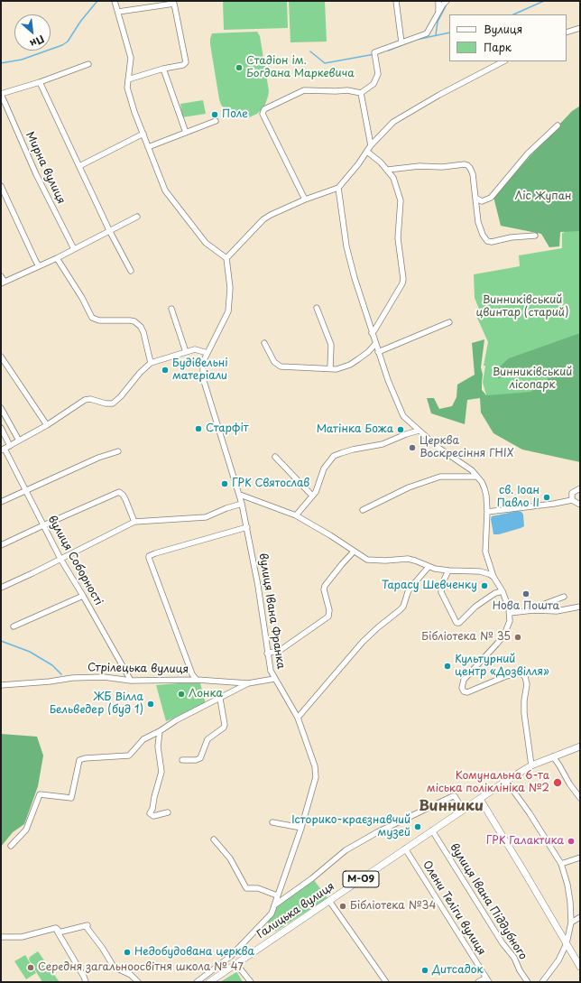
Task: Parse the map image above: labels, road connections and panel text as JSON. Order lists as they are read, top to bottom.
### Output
{
  "streets": {
    "main road": ["М-09", "Галицька вулиця"],
    "street": [
      "Мирна вулиця",
      "вулиця Соборності",
      "вулиця Івана Франка",
      "Стрілецька вулиця",
      "вулиця Івана Піддубного",
      "Олени Теліги вулиця"
    ]
  },
  "crossings": [
    ["вулиця Соборності", "Стрілецька вулиця"],
    ["вулиця Івана Франка", "Стрілецька вулиця"],
    ["вулиця Івана Піддубного", "Галицька вулиця"],
    ["Олени Теліги вулиця", "Галицька вулиця"]
  ],
  "districts": ["Винники"],
  "parks": ["Ліс Жупан", "Винниківський цвинтар (старий)", "Винниківський лісопарк"],
  "places": [
    "Стадіон ім. Богдана Маркевича",
    "Поле",
    "Будівельні матеріали",
    "Старфіт",
    "Матінка Божа",
    "Церква Воскресіння ГНІХ",
    "ГРК Святослав",
    "св. Іоан Павло ІІ",
    "Тарасу Шевченку",
    "Нова Пошта",
    "Бібліотека № 35",
    "Культурний центр «Дозвілля»",
    "Лонка",
    "ЖБ Вілла Бельведер (буд 1)",
    "Комунальна 6-та міська поліклініка №2",
    "Історико-краєзнавчий музей",
    "ГРК Галактика",
    "Бібліотека №34",
    "Недобудована церква",
    "Середня загальноосвітня школа № 47",
    "Дитсадок"
  ],
  "legend": ["Вулиця", "Парк"],
  "north": "bottom right"
}
